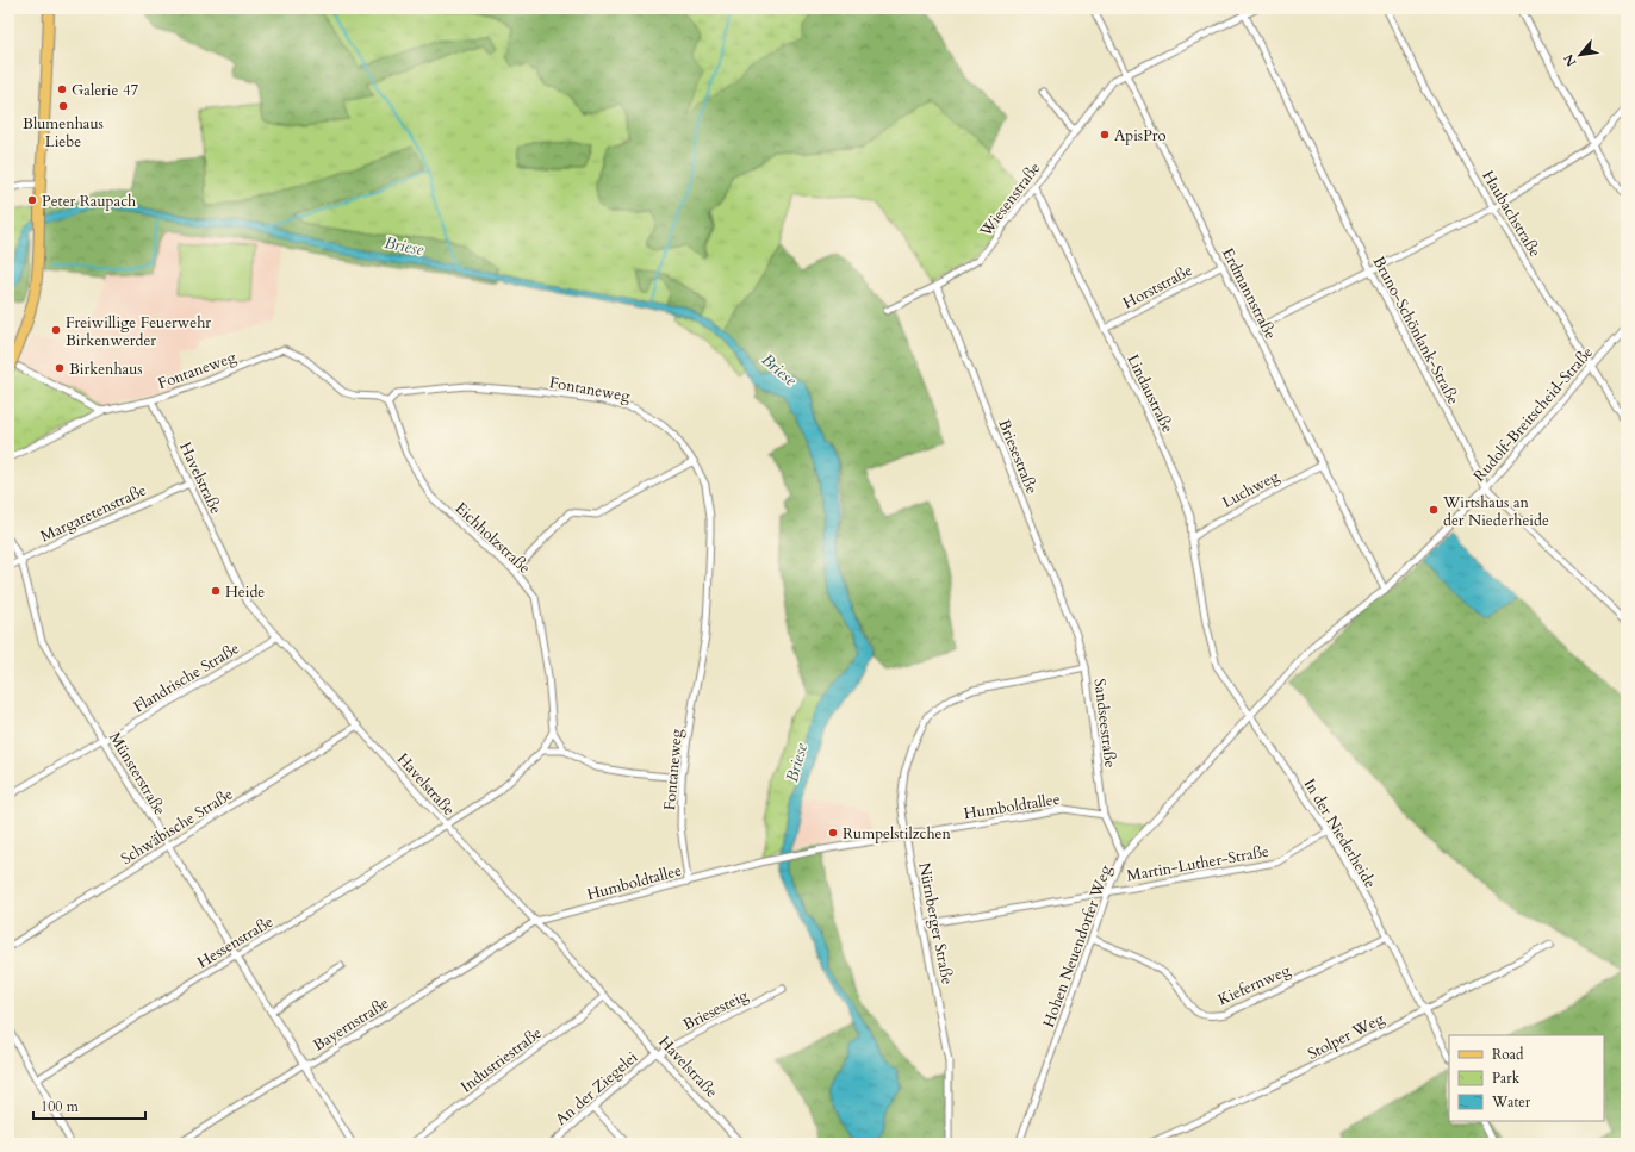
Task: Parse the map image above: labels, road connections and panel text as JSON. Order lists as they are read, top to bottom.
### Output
{
  "streets": {
    "street": [
      "Wiesenstraße",
      "Haubachstraße",
      "Horststraße",
      "Erdmannstraße",
      "Bruno-Schönlank-Straße",
      "Fontaneweg",
      "Lindaustraße",
      "Rudolf-Breitscheid-Straße",
      "Briesestraße",
      "Havelstraße",
      "Luchweg",
      "Margaretenstraße",
      "Eichholzstraße",
      "Flandrische Straße",
      "Sandseestraße",
      "Münsterstraße",
      "Humboldtallee",
      "Schwäbische Straße",
      "In der Niederheide",
      "Martin-Luther-Straße",
      "Nürnberger Straße",
      "Hessenstraße",
      "Hohen Neuendorfer Weg",
      "Kiefernweg",
      "Briesesteig",
      "Bayernstraße",
      "Stolper Weg",
      "Industriestraße",
      "An der Ziegelei"
    ]
  },
  "crossings": [
    ["Wiesenstraße", "Erdmannstraße"],
    ["Wiesenstraße", "Bruno-Schönlank-Straße"],
    ["Wiesenstraße", "Lindaustraße"],
    ["Wiesenstraße", "Briesestraße"],
    ["Haubachstraße", "Rudolf-Breitscheid-Straße"],
    ["Horststraße", "Erdmannstraße"],
    ["Horststraße", "Lindaustraße"],
    ["Erdmannstraße", "Rudolf-Breitscheid-Straße"],
    ["Erdmannstraße", "Luchweg"],
    ["Bruno-Schönlank-Straße", "Rudolf-Breitscheid-Straße"],
    ["Fontaneweg", "Havelstraße"],
    ["Fontaneweg", "Eichholzstraße"],
    ["Fontaneweg", "Humboldtallee"],
    ["Lindaustraße", "Luchweg"],
    ["Lindaustraße", "In der Niederheide"],
    ["Rudolf-Breitscheid-Straße", "Hohen Neuendorfer Weg"],
    ["Briesestraße", "Sandseestraße"],
    ["Havelstraße", "Margaretenstraße"],
    ["Havelstraße", "Flandrische Straße"],
    ["Havelstraße", "Humboldtallee"],
    ["Havelstraße", "Schwäbische Straße"],
    ["Havelstraße", "Hessenstraße"],
    ["Havelstraße", "Briesesteig"],
    ["Havelstraße", "Bayernstraße"],
    ["Havelstraße", "Industriestraße"],
    ["Havelstraße", "An der Ziegelei"],
    ["Margaretenstraße", "Münsterstraße"],
    ["Flandrische Straße", "Münsterstraße"],
    ["Sandseestraße", "Humboldtallee"],
    ["Sandseestraße", "Nürnberger Straße"],
    ["Münsterstraße", "Schwäbische Straße"],
    ["Münsterstraße", "Hessenstraße"],
    ["Münsterstraße", "Bayernstraße"],
    ["Humboldtallee", "Nürnberger Straße"],
    ["Humboldtallee", "Bayernstraße"],
    ["In der Niederheide", "Martin-Luther-Straße"],
    ["In der Niederheide", "Hohen Neuendorfer Weg"],
    ["In der Niederheide", "Kiefernweg"],
    ["In der Niederheide", "Stolper Weg"],
    ["Martin-Luther-Straße", "Nürnberger Straße"],
    ["Martin-Luther-Straße", "Hohen Neuendorfer Weg"],
    ["Hohen Neuendorfer Weg", "Kiefernweg"],
    ["Briesesteig", "An der Ziegelei"]
  ],
  "water": ["Briese"],
  "places": [
    "Galerie 47",
    "Blumenhaus Liebe",
    "ApisPro",
    "Peter Raupach",
    "Freiwillige Feuerwehr Birkenwerder",
    "Birkenhaus",
    "Wirtshaus an der Niederheide",
    "Heide",
    "Rumpelstilzchen"
  ],
  "legend": ["Road", "Park", "Water"],
  "scale_bar": "100 m",
  "north": "bottom left"
}
